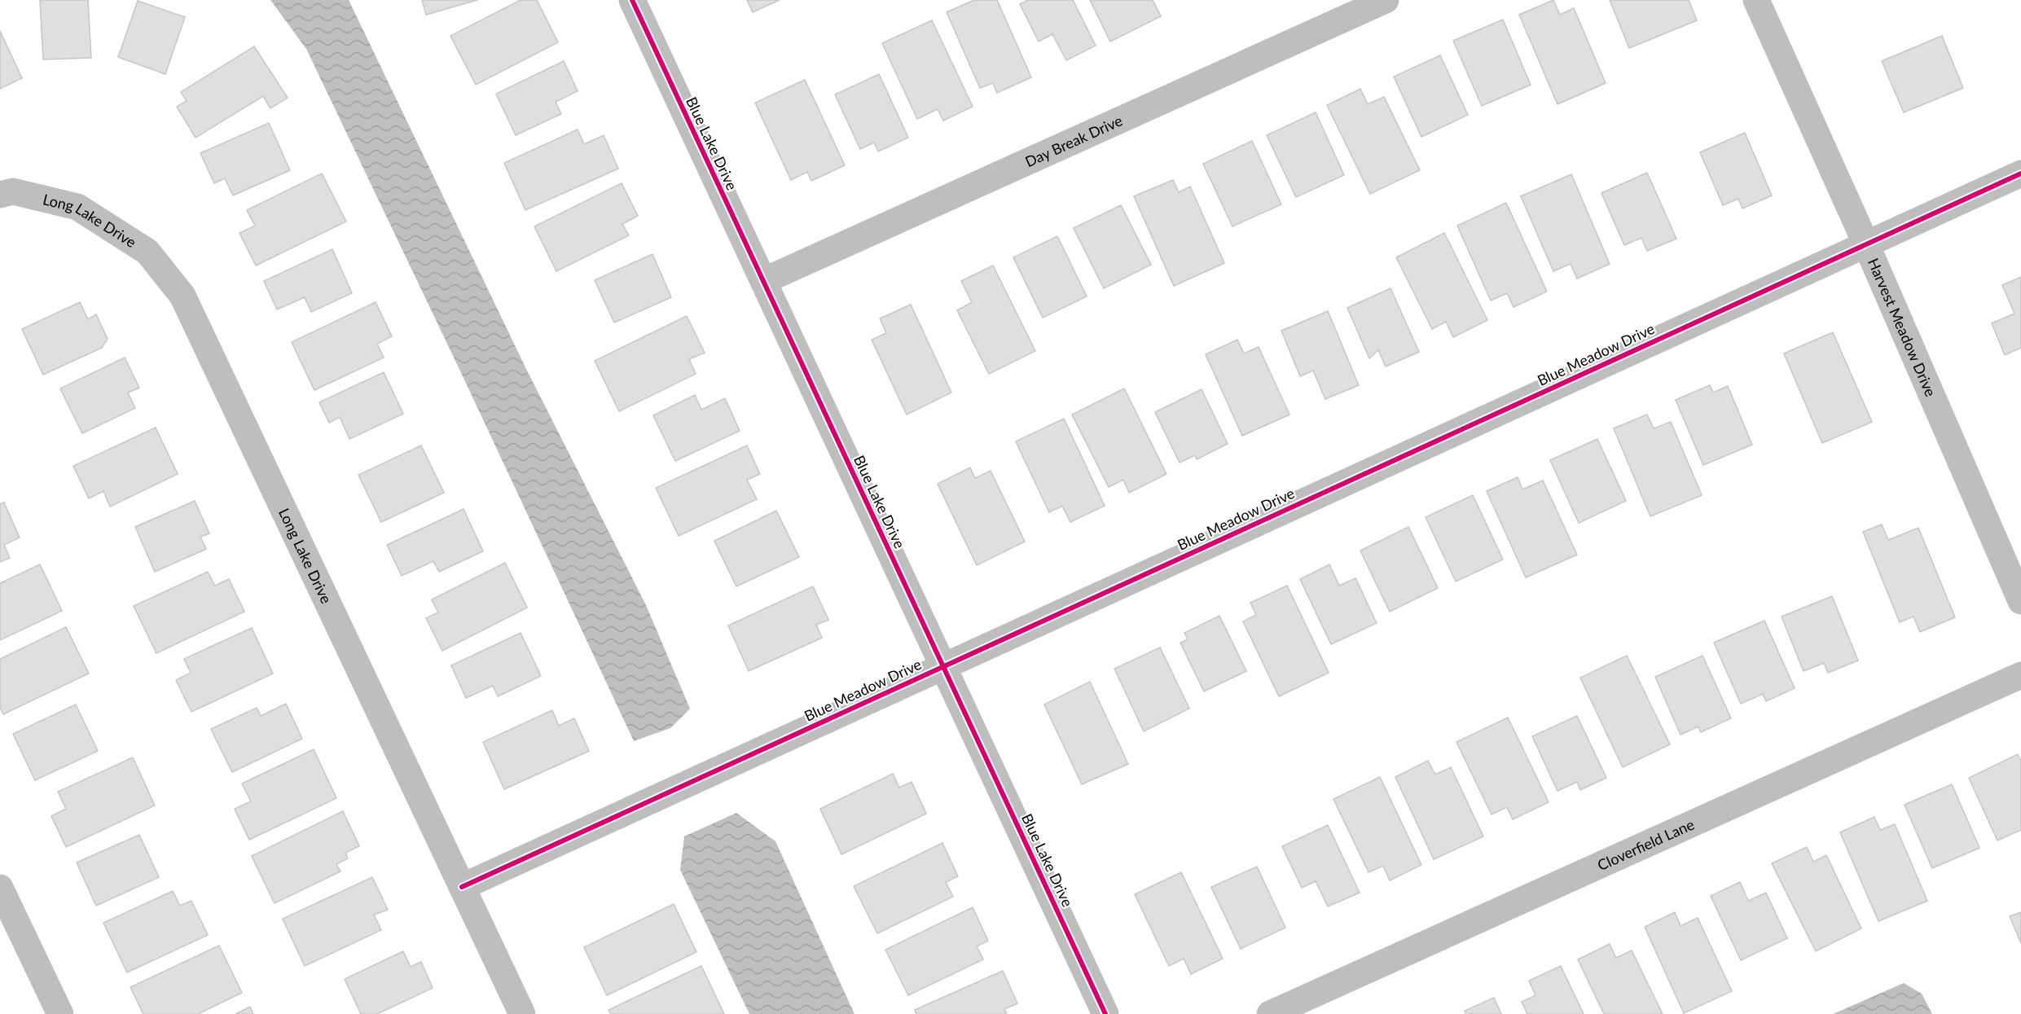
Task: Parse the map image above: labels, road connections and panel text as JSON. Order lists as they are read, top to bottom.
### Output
{
  "streets": {
    "street": [
      "Day Break Drive",
      "Blue Lake Drive",
      "Long Lake Drive",
      "Harvest Meadow Drive",
      "Blue Meadow Drive",
      "Cloverfield Lane"
    ]
  },
  "crossings": [
    ["Day Break Drive", "Blue Lake Drive"],
    ["Blue Lake Drive", "Blue Meadow Drive"],
    ["Long Lake Drive", "Blue Meadow Drive"],
    ["Harvest Meadow Drive", "Blue Meadow Drive"]
  ]
}
